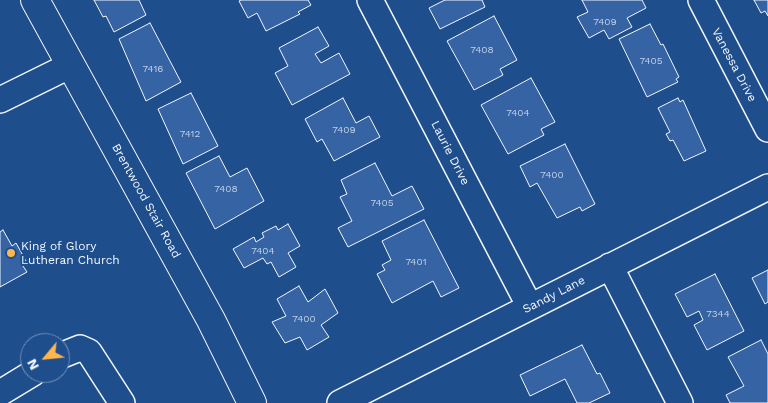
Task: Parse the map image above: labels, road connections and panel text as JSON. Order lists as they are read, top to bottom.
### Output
{
  "streets": {
    "main road": ["Brentwood Stair Road"],
    "street": ["Vanessa Drive", "Laurie Drive", "Sandy Lane"]
  },
  "crossings": [
    ["Laurie Drive", "Sandy Lane"]
  ],
  "places": ["King of Glory Lutheran Church"],
  "house_numbers": [
    "7409",
    "7408",
    "7405",
    "7416",
    "7404",
    "7409",
    "7412",
    "7400",
    "7408",
    "7405",
    "7404",
    "7401",
    "7344",
    "7400"
  ],
  "north": "bottom left"
}
